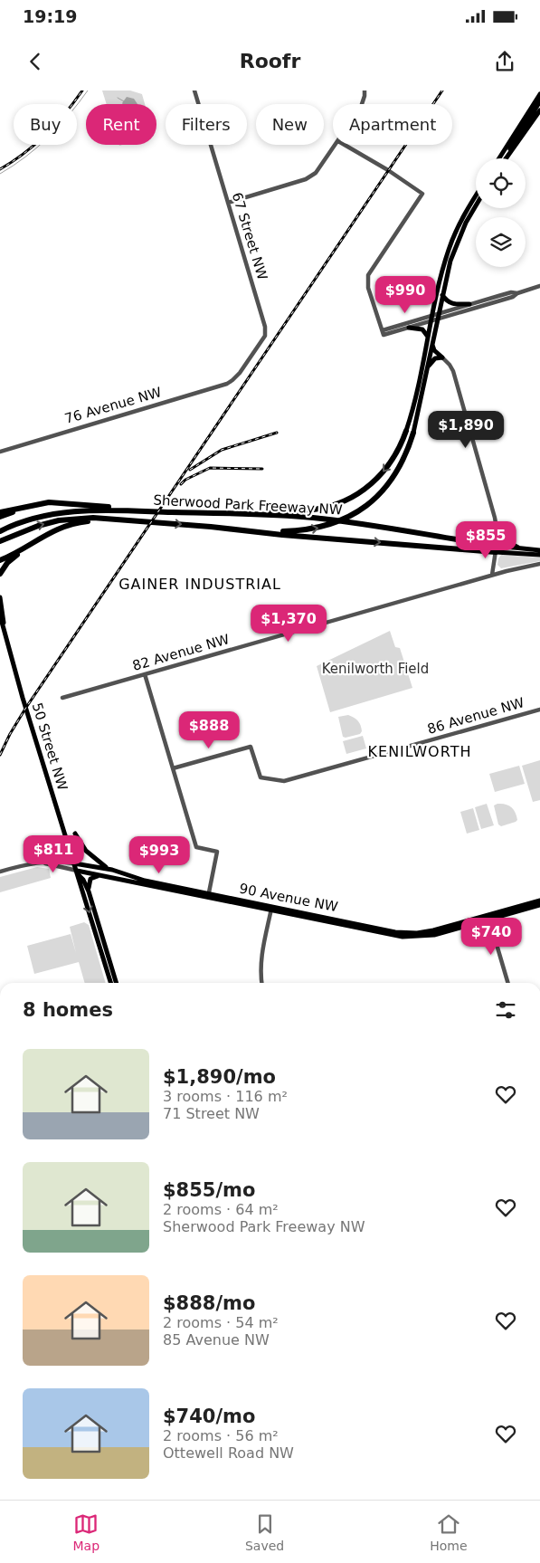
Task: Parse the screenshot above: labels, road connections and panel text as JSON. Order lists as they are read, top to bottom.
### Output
{
  "streets": {
    "highway": ["Sherwood Park Freeway NW"],
    "main road": ["50 Street NW", "90 Avenue NW"],
    "street": [
      "67 Street NW",
      "76 Avenue NW",
      "82 Avenue NW",
      "86 Avenue NW"
    ]
  },
  "crossings": [
    ["67 Street NW", "76 Avenue NW"],
    ["50 Street NW", "90 Avenue NW"]
  ],
  "districts": ["GAINER INDUSTRIAL", "KENILWORTH"],
  "parks": ["Kenilworth Field"],
  "page": {
    "status": "19:19",
    "header": "Roofr",
    "chip": [
      "Buy",
      "Rent",
      "Filters",
      "New",
      "Apartment"
    ],
    "price": [
      "$990",
      "$1,890",
      "$855",
      "$1,370",
      "$888",
      "$811",
      "$993",
      "$740"
    ],
    "heading": "8 homes",
    "list": [
      {
        "name": "$1,890/mo",
        "note": "3 rooms · 116 m² · 71 Street NW"
      },
      {
        "name": "$855/mo",
        "note": "2 rooms · 64 m² · Sherwood Park Freeway NW"
      },
      {
        "name": "$888/mo",
        "note": "2 rooms · 54 m² · 85 Avenue NW"
      },
      {
        "name": "$740/mo",
        "note": "2 rooms · 56 m² · Ottewell Road NW"
      }
    ],
    "tabs": ["Map", "Saved", "Home"]
  }
}
